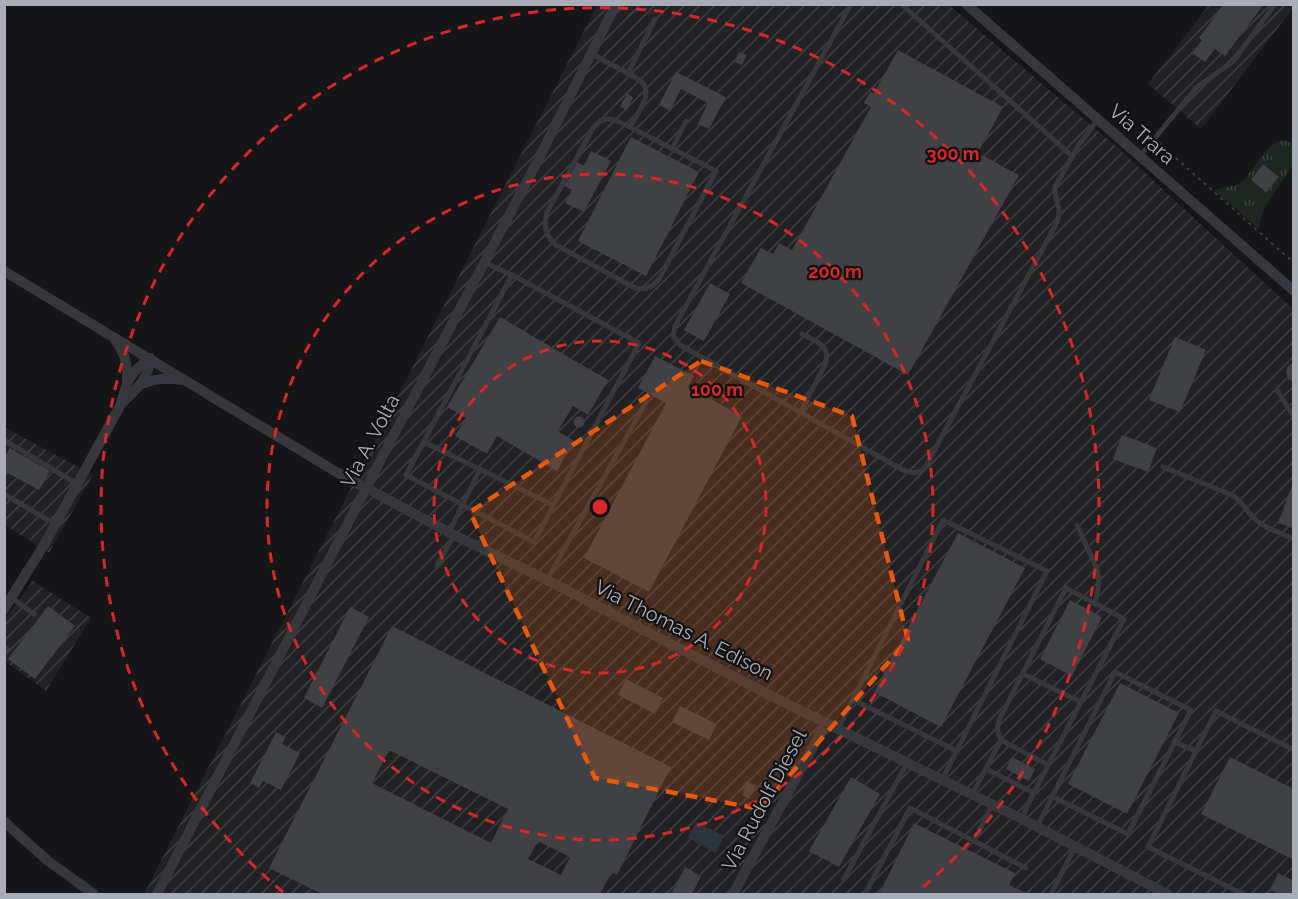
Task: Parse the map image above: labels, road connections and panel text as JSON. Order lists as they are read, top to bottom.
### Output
{
  "streets": {
    "street": [
      "Via Trara",
      "Via A. Volta",
      "Via Thomas A. Edison",
      "Via Rudolf Diesel"
    ]
  },
  "crossings": [
    ["Via A. Volta", "Via Thomas A. Edison"],
    ["Via Thomas A. Edison", "Via Rudolf Diesel"]
  ],
  "rings": ["300 m", "200 m", "100 m"]
}
